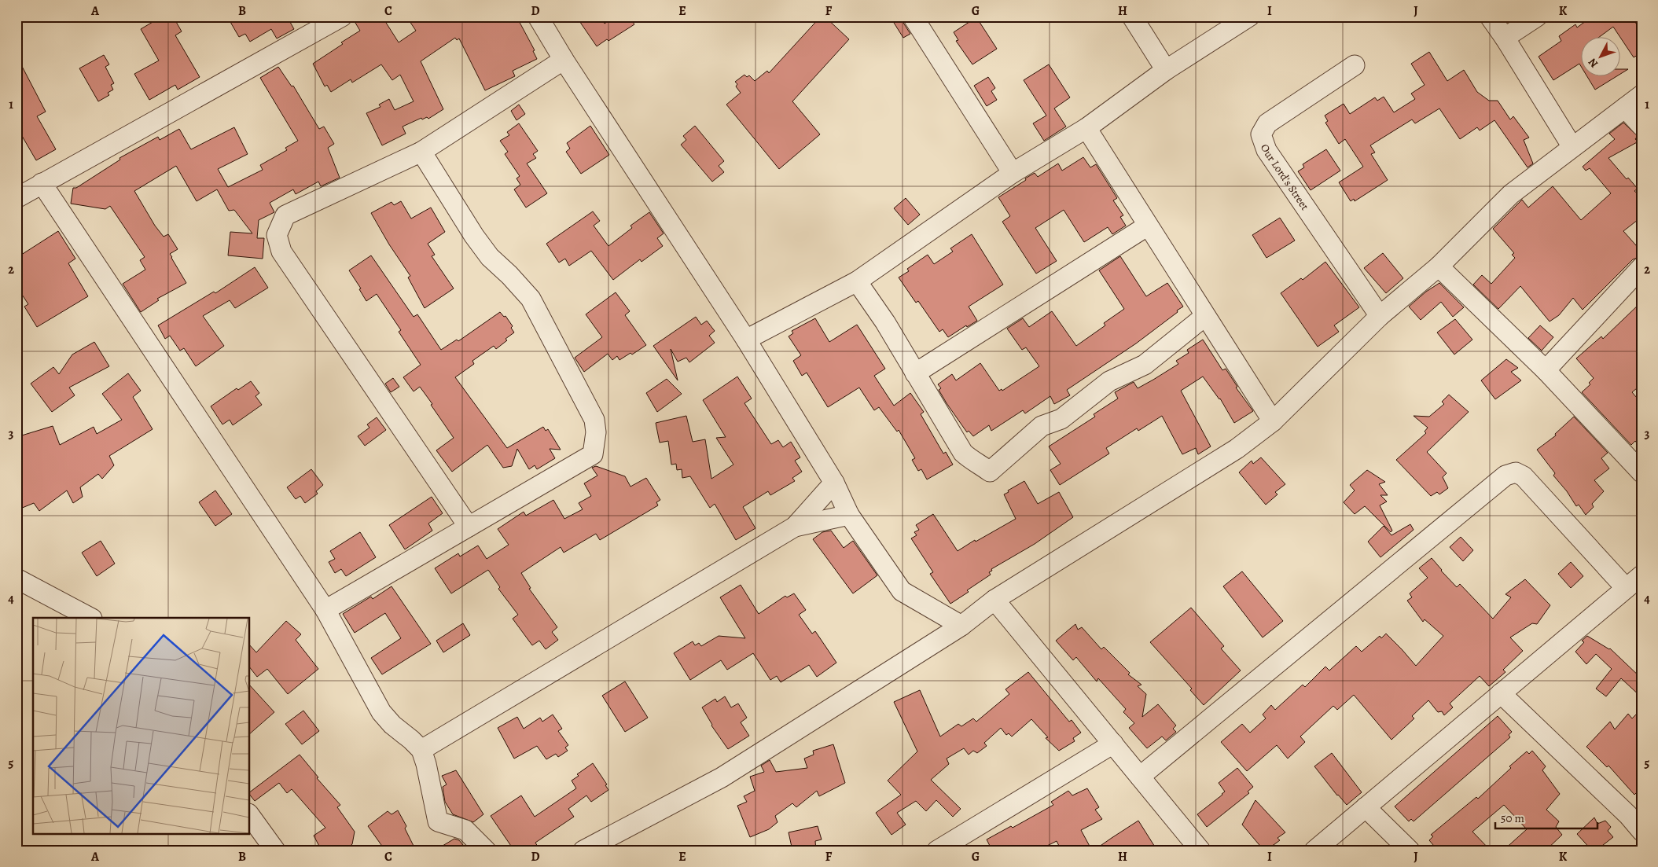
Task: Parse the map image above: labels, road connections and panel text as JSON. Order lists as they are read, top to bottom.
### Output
{
  "streets": {
    "street": ["Our Lord’s Street"]
  },
  "scale_bar": "50 m",
  "north": "bottom left",
  "grid": {
    "columns": [
      "A",
      "B",
      "C",
      "D",
      "E",
      "F",
      "G",
      "H",
      "I",
      "J",
      "K"
    ],
    "rows": [
      "1",
      "2",
      "3",
      "4",
      "5"
    ]
  }
}
